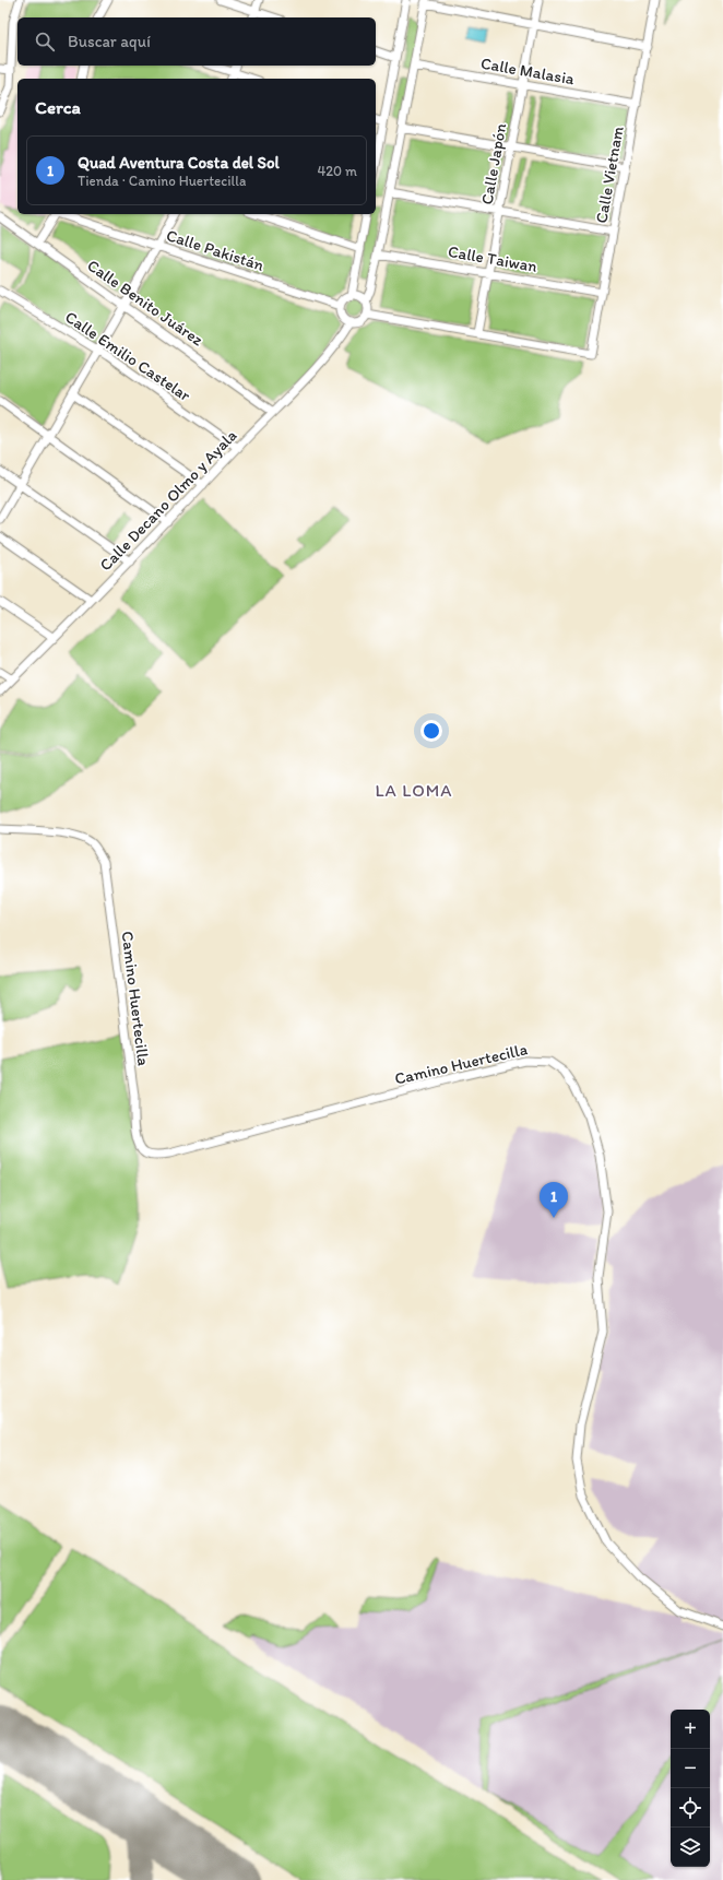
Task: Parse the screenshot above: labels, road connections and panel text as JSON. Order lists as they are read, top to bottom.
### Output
{
  "streets": {
    "street": [
      "Calle Malasia",
      "Calle Japón",
      "Calle Vietnam",
      "Calle Pakistán",
      "Calle Taiwan",
      "Calle Benito Juárez",
      "Calle Emilio Castelar",
      "Calle Decano Olmo y Ayala",
      "Camino Huertecilla"
    ]
  },
  "crossings": [
    ["Calle Malasia", "Calle Japón"],
    ["Calle Malasia", "Calle Vietnam"],
    ["Calle Japón", "Calle Vietnam"],
    ["Calle Japón", "Calle Taiwan"],
    ["Calle Vietnam", "Calle Taiwan"],
    ["Calle Pakistán", "Calle Decano Olmo y Ayala"],
    ["Calle Benito Juárez", "Calle Decano Olmo y Ayala"],
    ["Calle Emilio Castelar", "Calle Decano Olmo y Ayala"]
  ],
  "districts": ["LA LOMA"],
  "page": {
    "search": "Buscar aquí",
    "heading": "Cerca",
    "list": [
      {
        "mark": "1",
        "name": "Quad Aventura Costa del Sol",
        "note": "Tienda · Camino Huertecilla",
        "value": "420 m"
      }
    ],
    "pins": "1",
    "map_buttons": ["+", "−"]
  }
}
